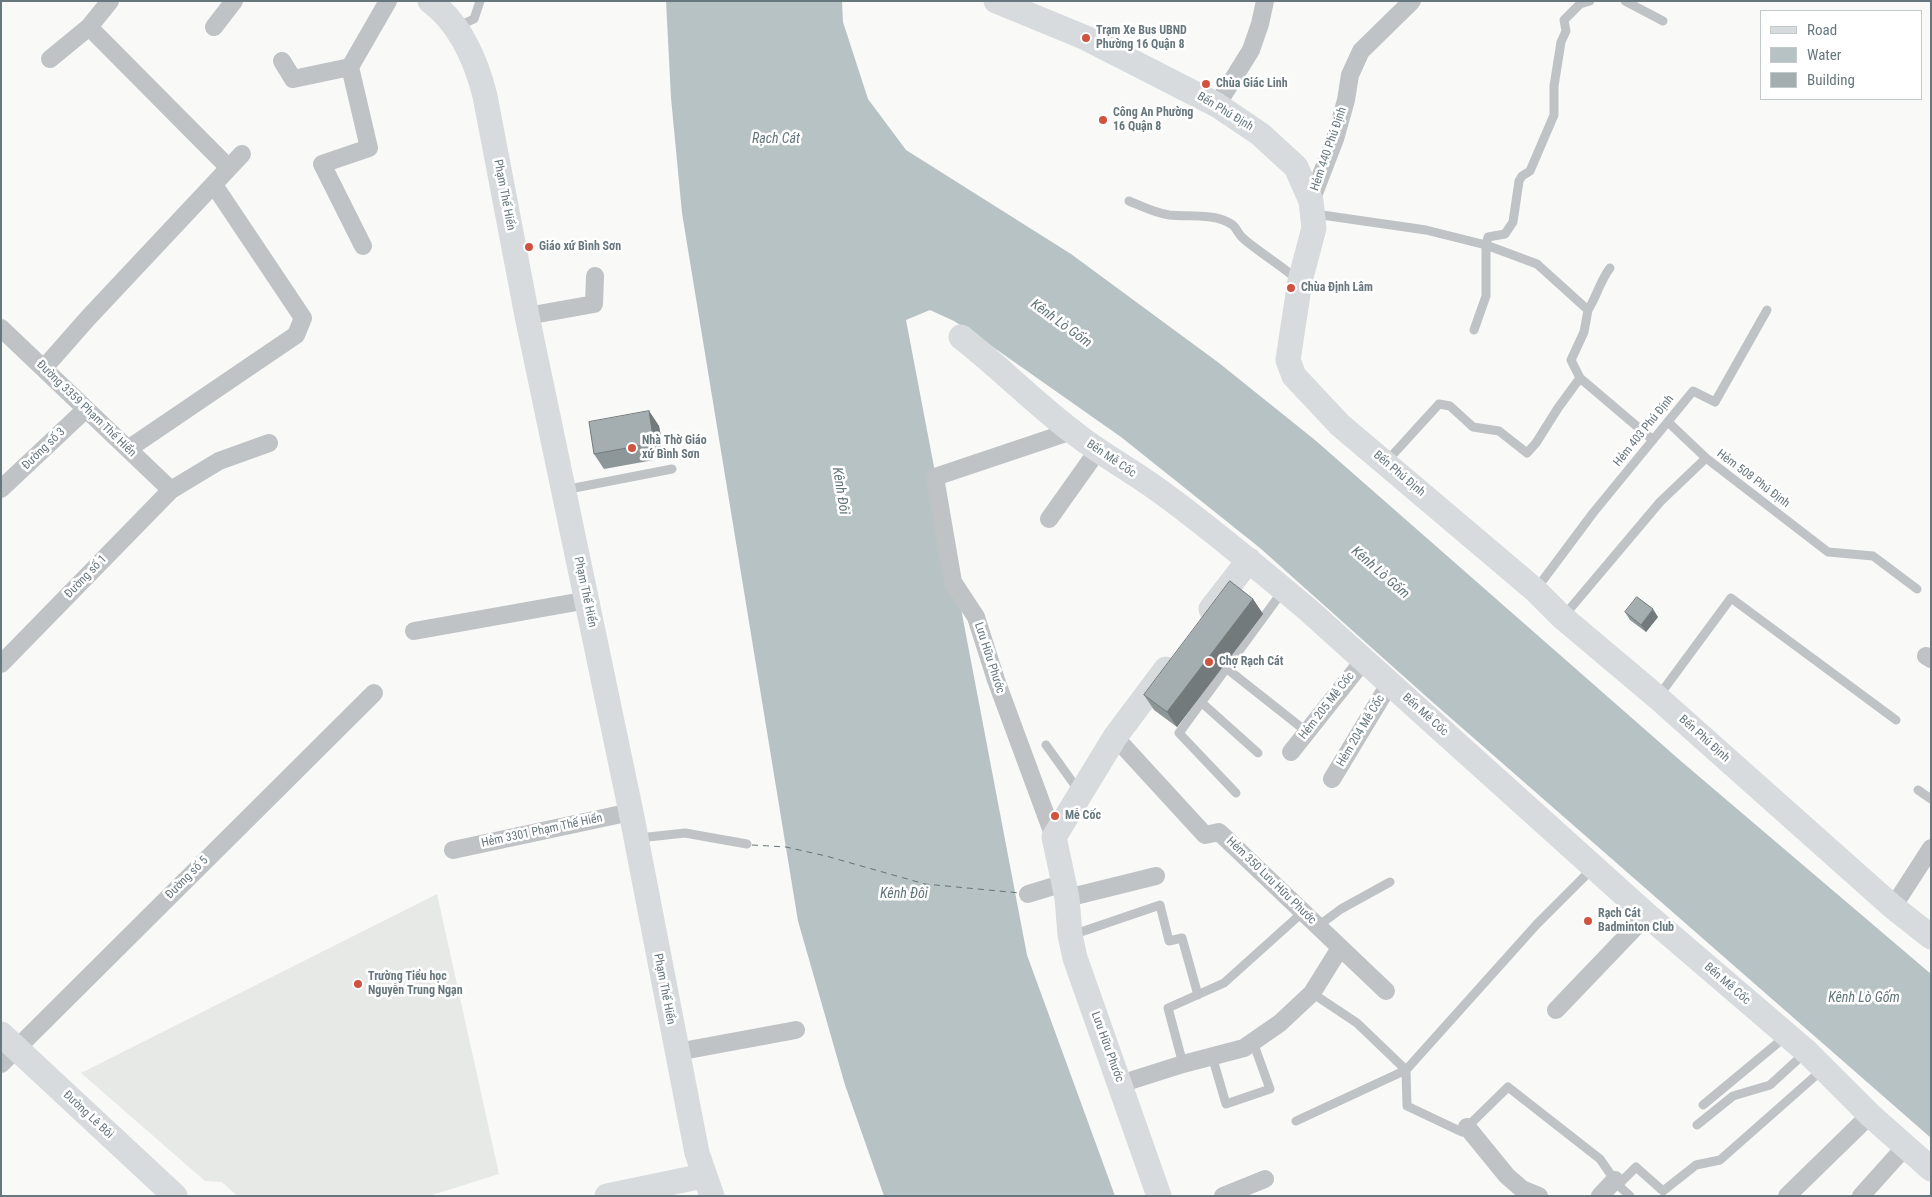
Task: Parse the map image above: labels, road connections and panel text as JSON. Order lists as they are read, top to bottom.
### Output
{
  "streets": {
    "street": [
      "Bến Phú Định",
      "Hẻm 440 Phú Định",
      "Phạm Thế Hiển",
      "Đường 3359 Phạm Thế Hiển",
      "Đường số 3",
      "Bến Mễ Cốc",
      "Đường số 1",
      "Lưu Hữu Phước",
      "Hẻm 205 Mễ Cốc",
      "Hẻm 204 Mễ Cốc",
      "Hẻm 3301 Phạm Thế Hiển",
      "Đường số 5",
      "Hẻm 350 Lưu Hữu Phước",
      "Đường Lê Bôi"
    ],
    "lane": ["Hẻm 403 Phú Định", "Hẻm 508 Phú Định"]
  },
  "crossings": [
    ["Bến Phú Định", "Hẻm 440 Phú Định"],
    ["Bến Phú Định", "Hẻm 403 Phú Định"],
    ["Bến Phú Định", "Hẻm 508 Phú Định"],
    ["Phạm Thế Hiển", "Hẻm 3301 Phạm Thế Hiển"],
    ["Đường 3359 Phạm Thế Hiển", "Đường số 3"],
    ["Đường 3359 Phạm Thế Hiển", "Đường số 1"],
    ["Bến Mễ Cốc", "Lưu Hữu Phước"],
    ["Bến Mễ Cốc", "Hẻm 205 Mễ Cốc"],
    ["Bến Mễ Cốc", "Hẻm 204 Mễ Cốc"],
    ["Đường số 5", "Đường Lê Bôi"]
  ],
  "water": ["Rạch Cát", "Kênh Lò Gốm", "Kênh Đôi"],
  "places": [
    "Trạm Xe Bus UBND Phường 16 Quận 8",
    "Chùa Giác Linh",
    "Công An Phường 16 Quận 8",
    "Giáo xứ Bình Sơn",
    "Chùa Định Lâm",
    "Nhà Thờ Giáo xứ Bình Sơn",
    "Chợ Rạch Cát",
    "Mễ Cốc",
    "Rạch Cát Badminton Club",
    "Trường Tiểu học Nguyễn Trung Ngạn"
  ],
  "legend": ["Road", "Water", "Building"]
}
